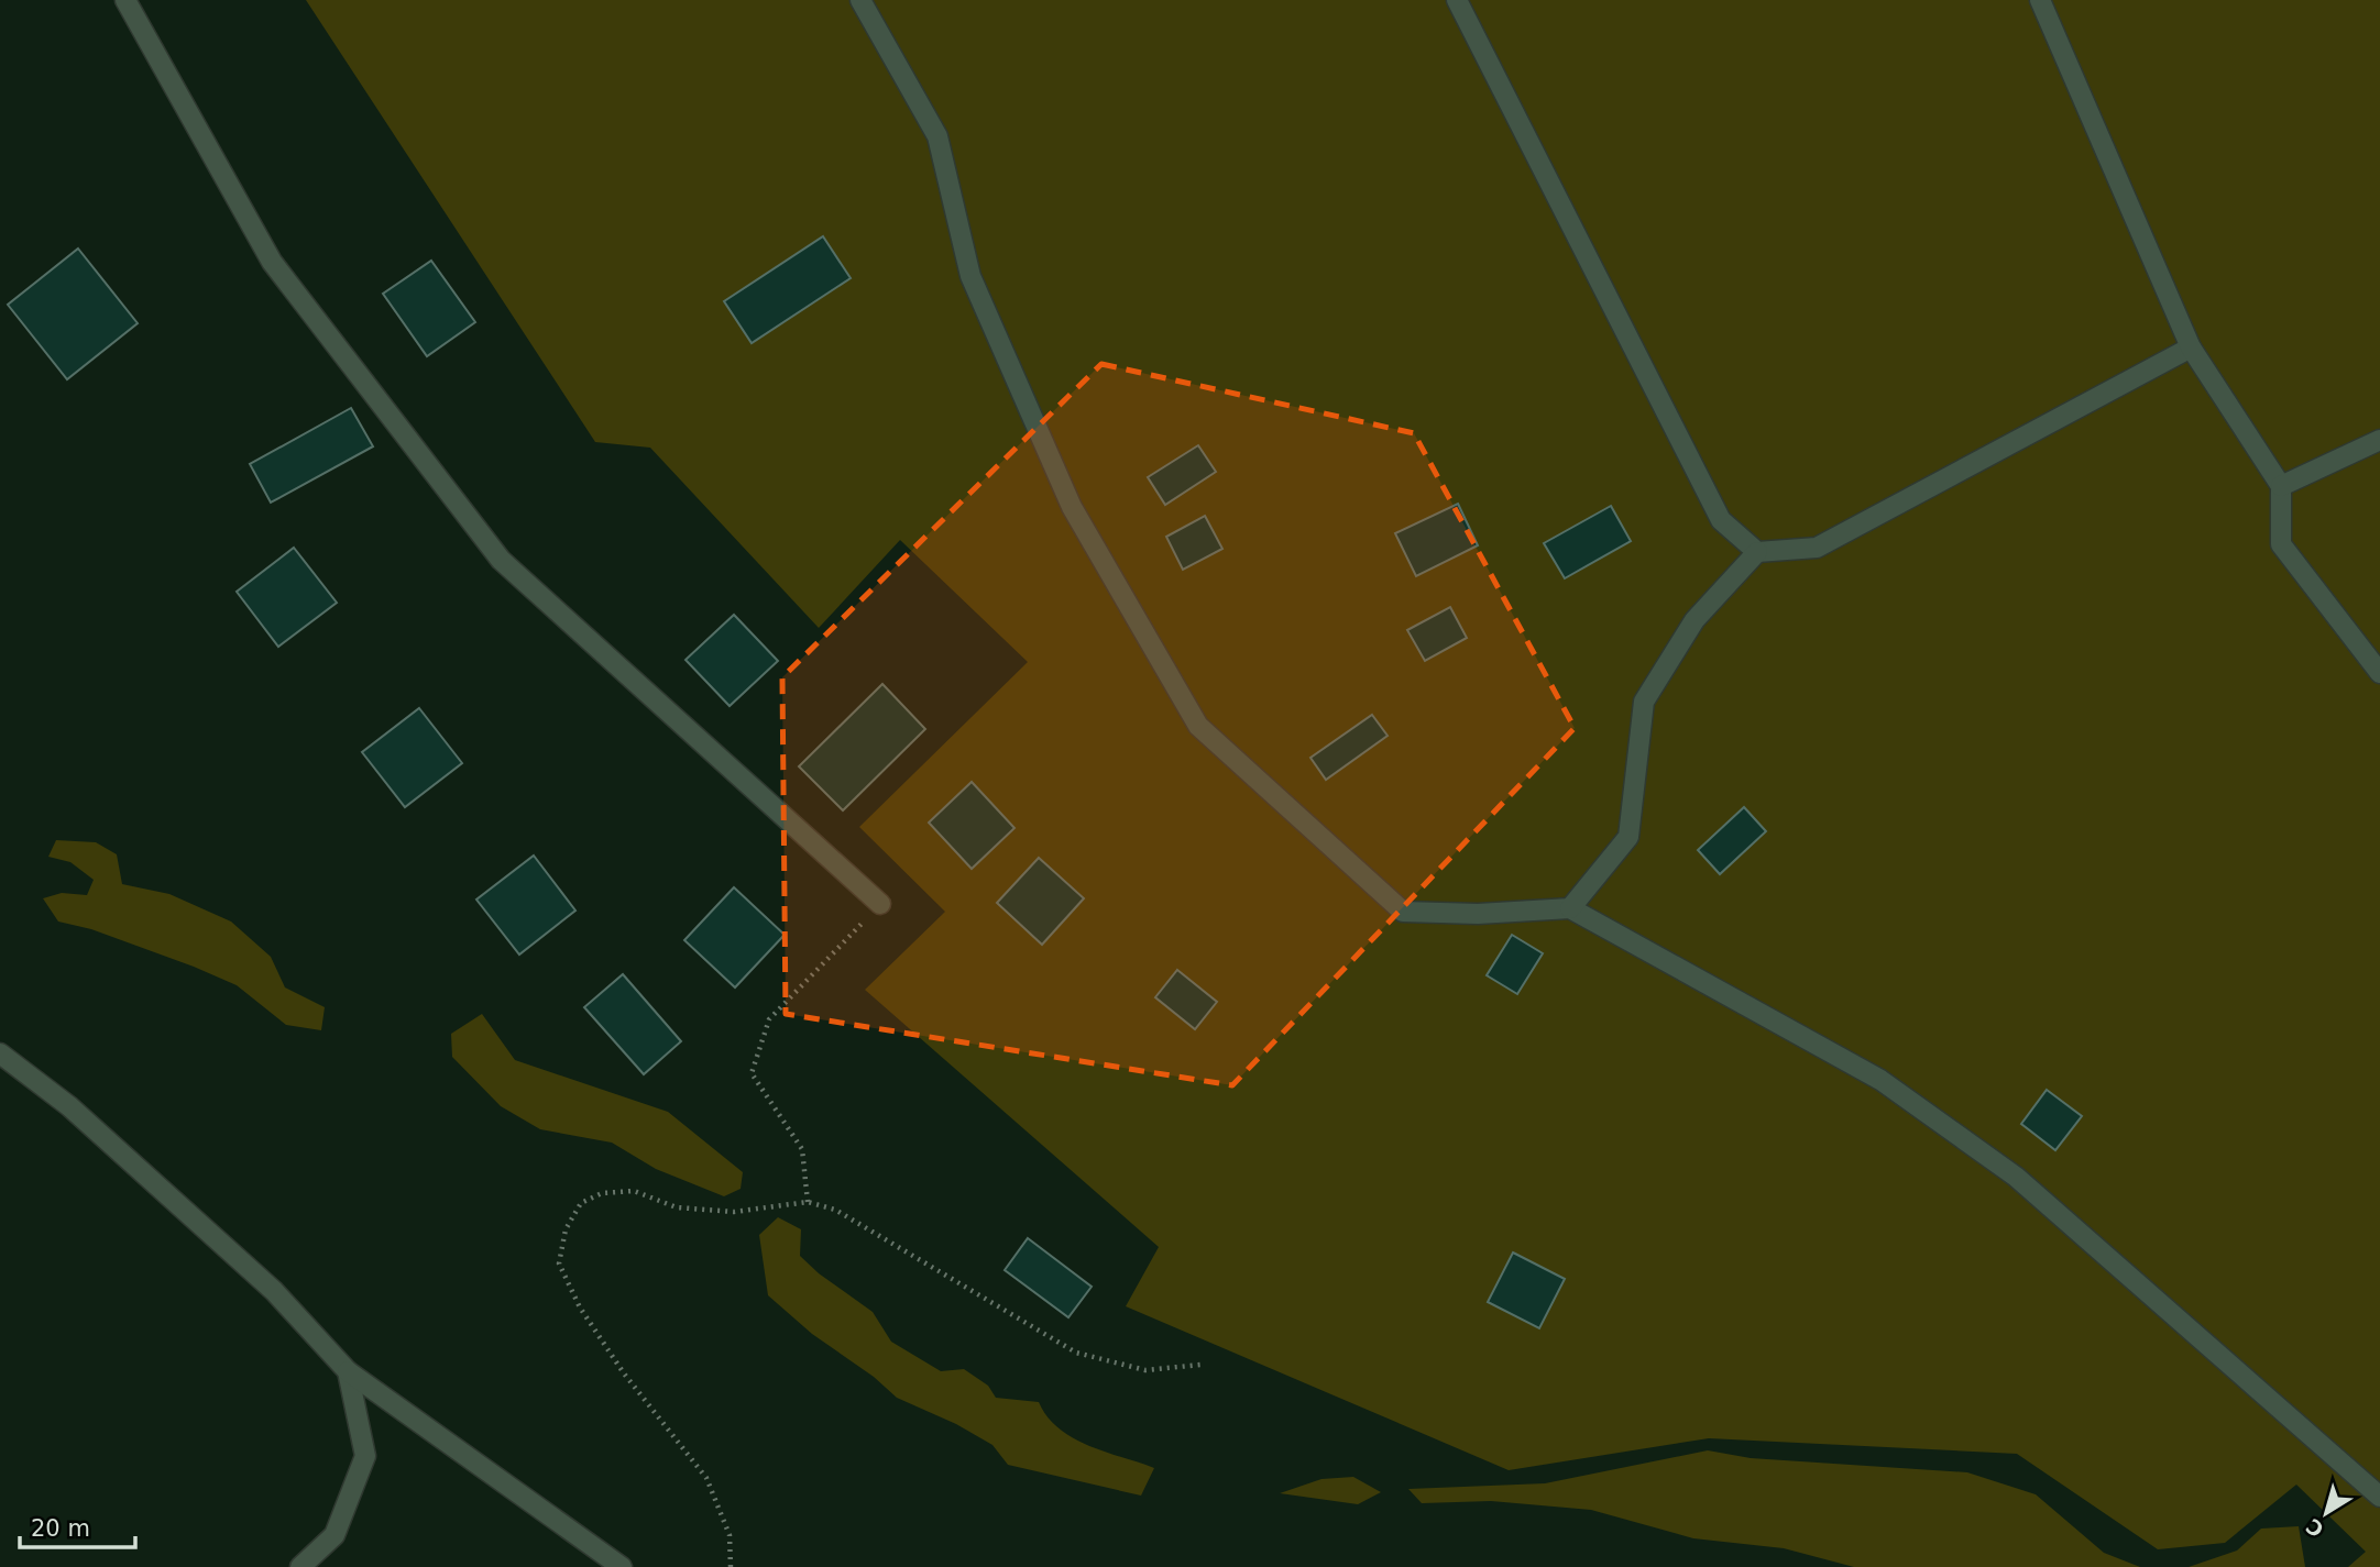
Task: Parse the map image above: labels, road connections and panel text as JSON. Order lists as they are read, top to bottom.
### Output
{
  "scale_bar": "20 m",
  "north": "bottom left"
}
